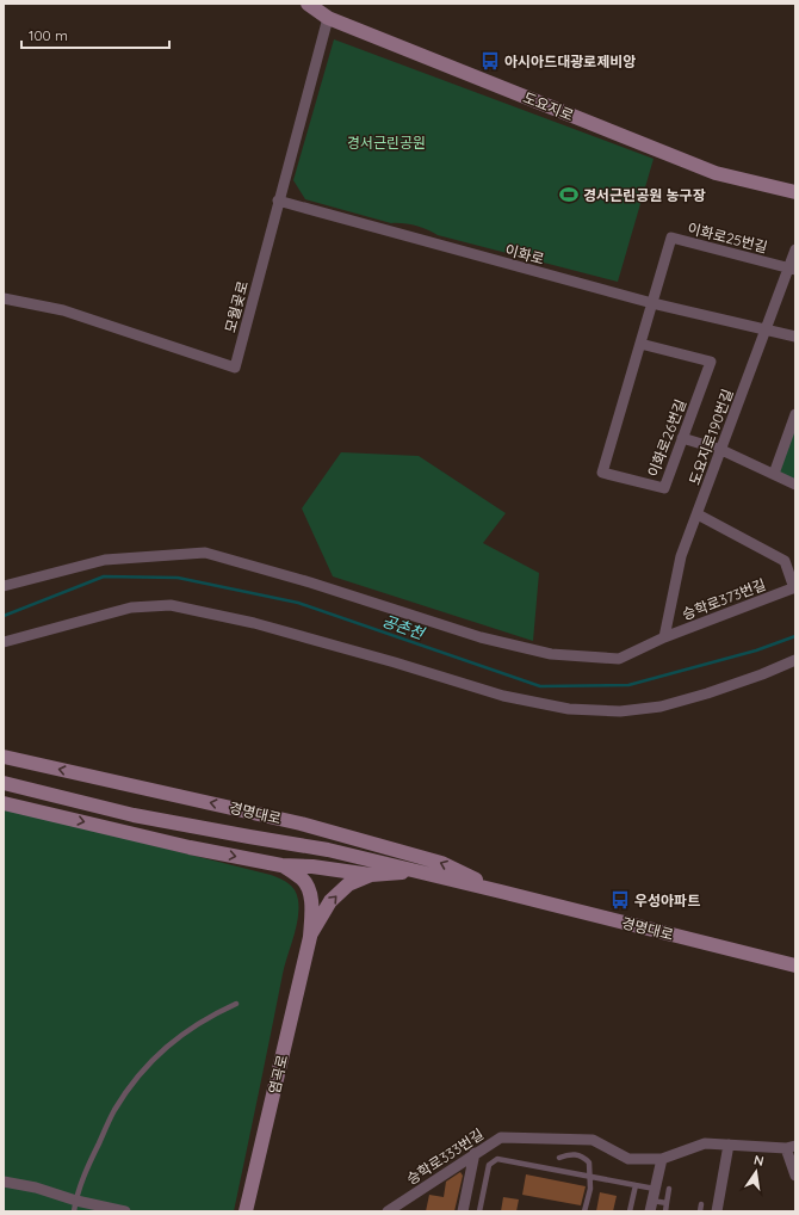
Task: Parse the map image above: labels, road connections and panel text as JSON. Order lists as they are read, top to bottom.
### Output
{
  "streets": {
    "main road": ["도요지로", "경명대로", "염곡로"],
    "street": [
      "이화로25번길",
      "이화로",
      "모월곶로",
      "도요지로190번길",
      "이화로26번길",
      "승학로373번길",
      "승학로333번길"
    ]
  },
  "crossings": [
    ["도요지로", "모월곶로"],
    ["이화로25번길", "이화로"],
    ["이화로25번길", "도요지로190번길"],
    ["이화로25번길", "이화로26번길"],
    ["이화로", "모월곶로"],
    ["이화로", "도요지로190번길"],
    ["이화로", "이화로26번길"],
    ["도요지로190번길", "승학로373번길"],
    ["경명대로", "염곡로"]
  ],
  "water": ["공촌천"],
  "parks": ["경서근린공원"],
  "places": {
    "bus stop": ["아시아드대광로제비앙", "우성아파트"],
    "sports": ["경서근린공원 농구장"]
  },
  "scale_bar": "100 m",
  "north": "top"
}
